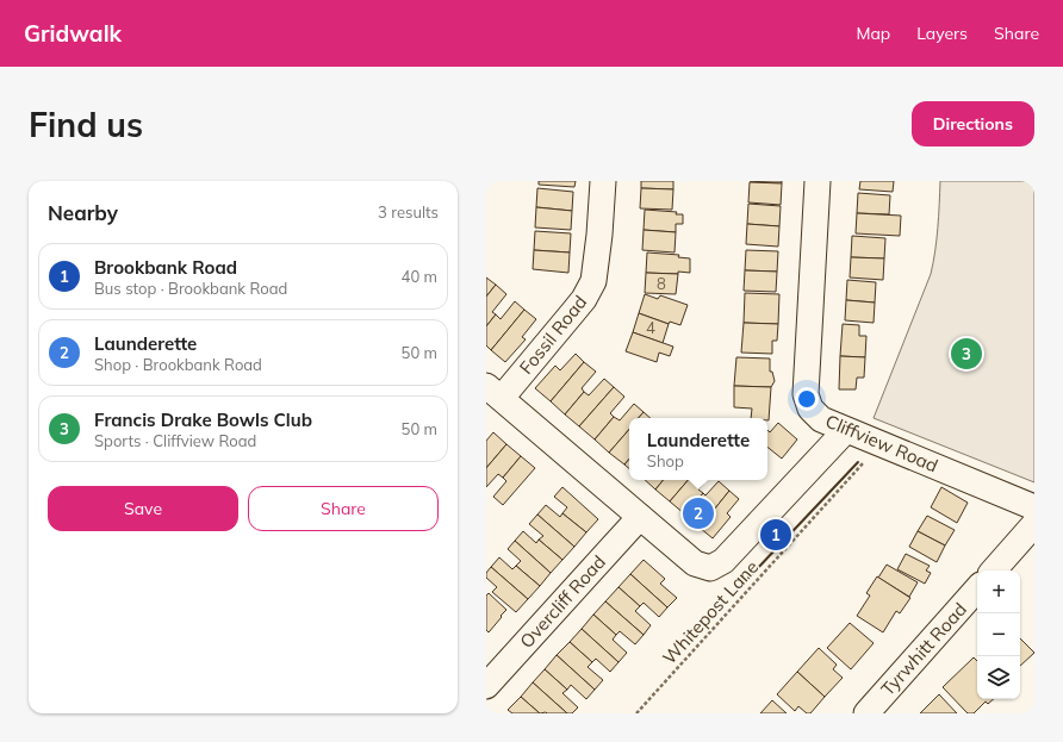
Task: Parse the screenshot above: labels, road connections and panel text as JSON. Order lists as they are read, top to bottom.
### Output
{
  "streets": {
    "street": [
      "Fossil Road",
      "Cliffview Road",
      "Overcliff Road",
      "Tyrwhitt Road"
    ],
    "path": ["Whitepost Lane"]
  },
  "crossings": [
    ["Cliffview Road", "Whitepost Lane"]
  ],
  "house_numbers": ["8", "4"],
  "page": {
    "header": "Gridwalk",
    "nav": ["Map", "Layers", "Share"],
    "buttons": [
      "Directions",
      ["Save", "Share"]
    ],
    "title": "Find us",
    "heading": ["Nearby", "3 results"],
    "list": [
      {
        "mark": "1",
        "name": "Brookbank Road",
        "note": "Bus stop · Brookbank Road",
        "value": "40 m"
      },
      {
        "mark": "2",
        "name": "Launderette",
        "note": "Shop · Brookbank Road",
        "value": "50 m"
      },
      {
        "mark": "3",
        "name": "Francis Drake Bowls Club",
        "note": "Sports · Cliffview Road",
        "value": "50 m"
      }
    ],
    "pins": ["3", "2", "1"],
    "popup": ["Launderette", "Shop"],
    "map_buttons": ["+", "−"]
  }
}
